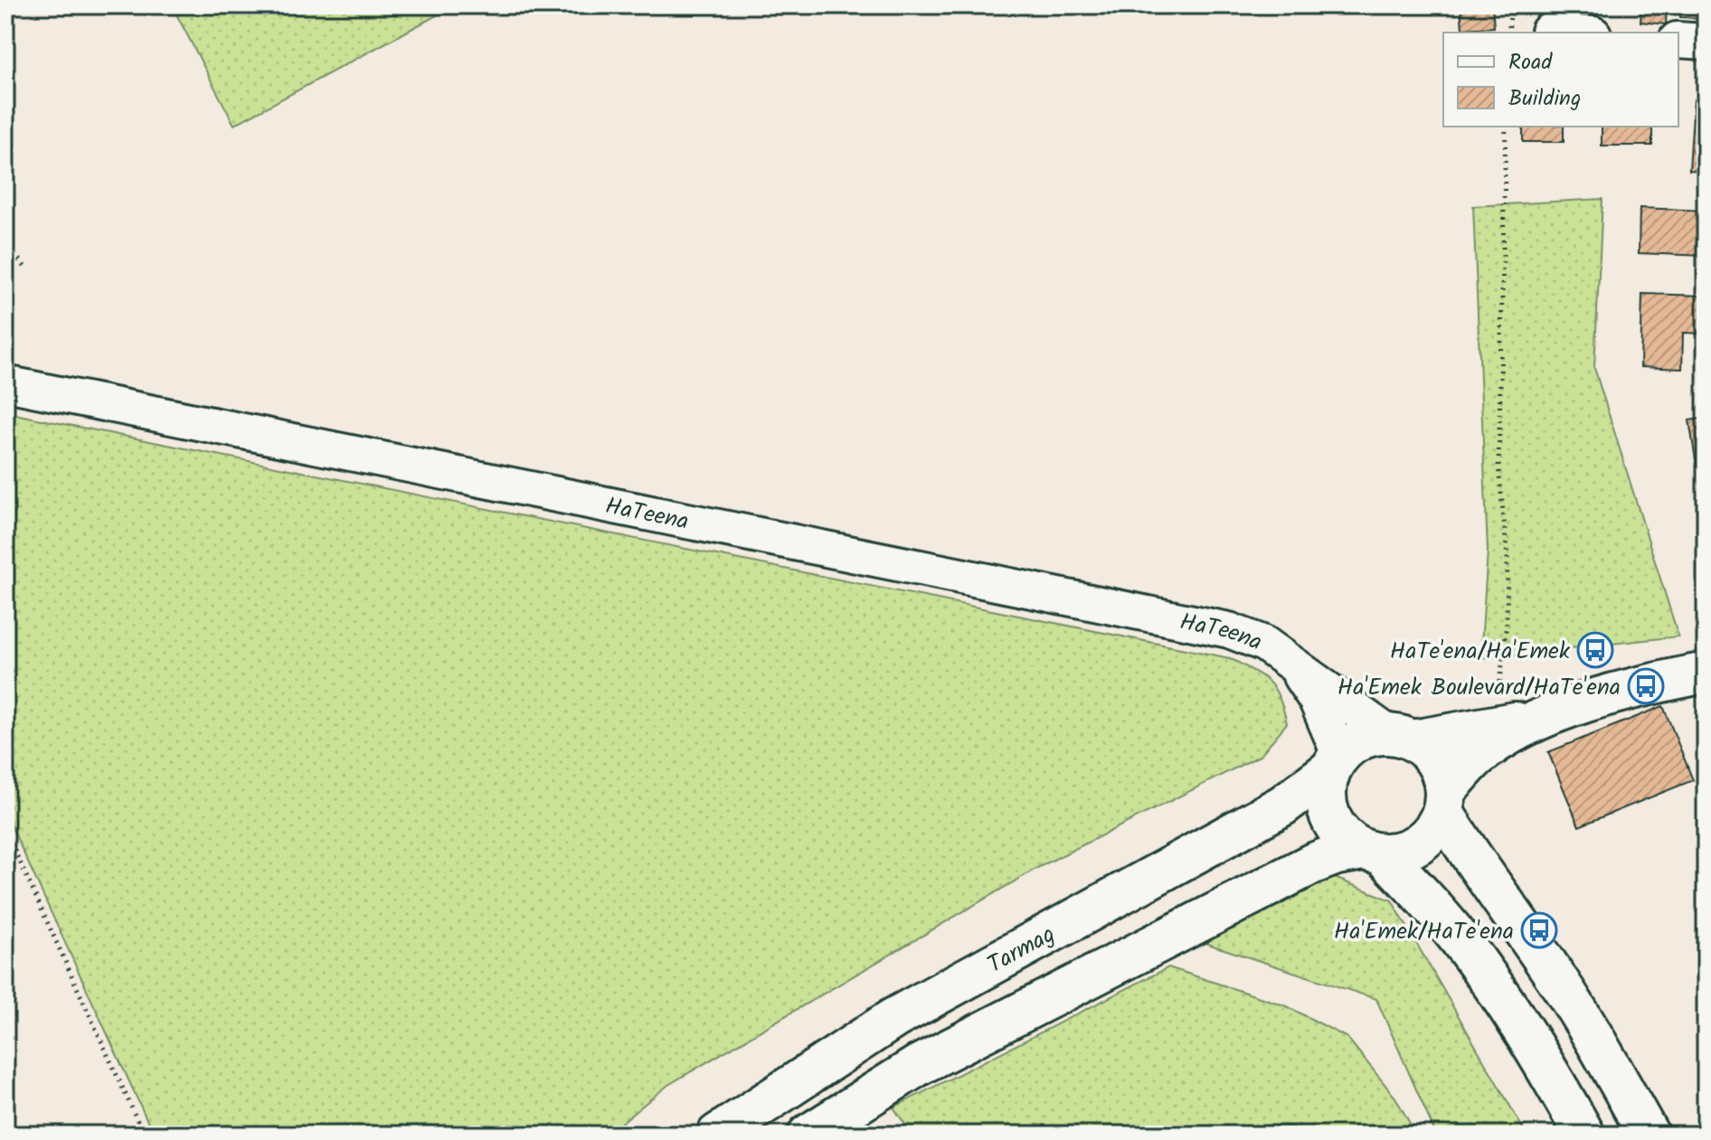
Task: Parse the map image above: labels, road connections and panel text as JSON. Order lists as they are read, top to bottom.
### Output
{
  "streets": {
    "street": ["HaTeena", "Tarmag"]
  },
  "crossings": [
    ["HaTeena", "Tarmag"]
  ],
  "places": {
    "bus stop": ["HaTe'ena/Ha'Emek", "Ha'Emek Boulevard/HaTe'ena", "Ha'Emek/HaTe'ena"]
  },
  "legend": ["Road", "Building"]
}
